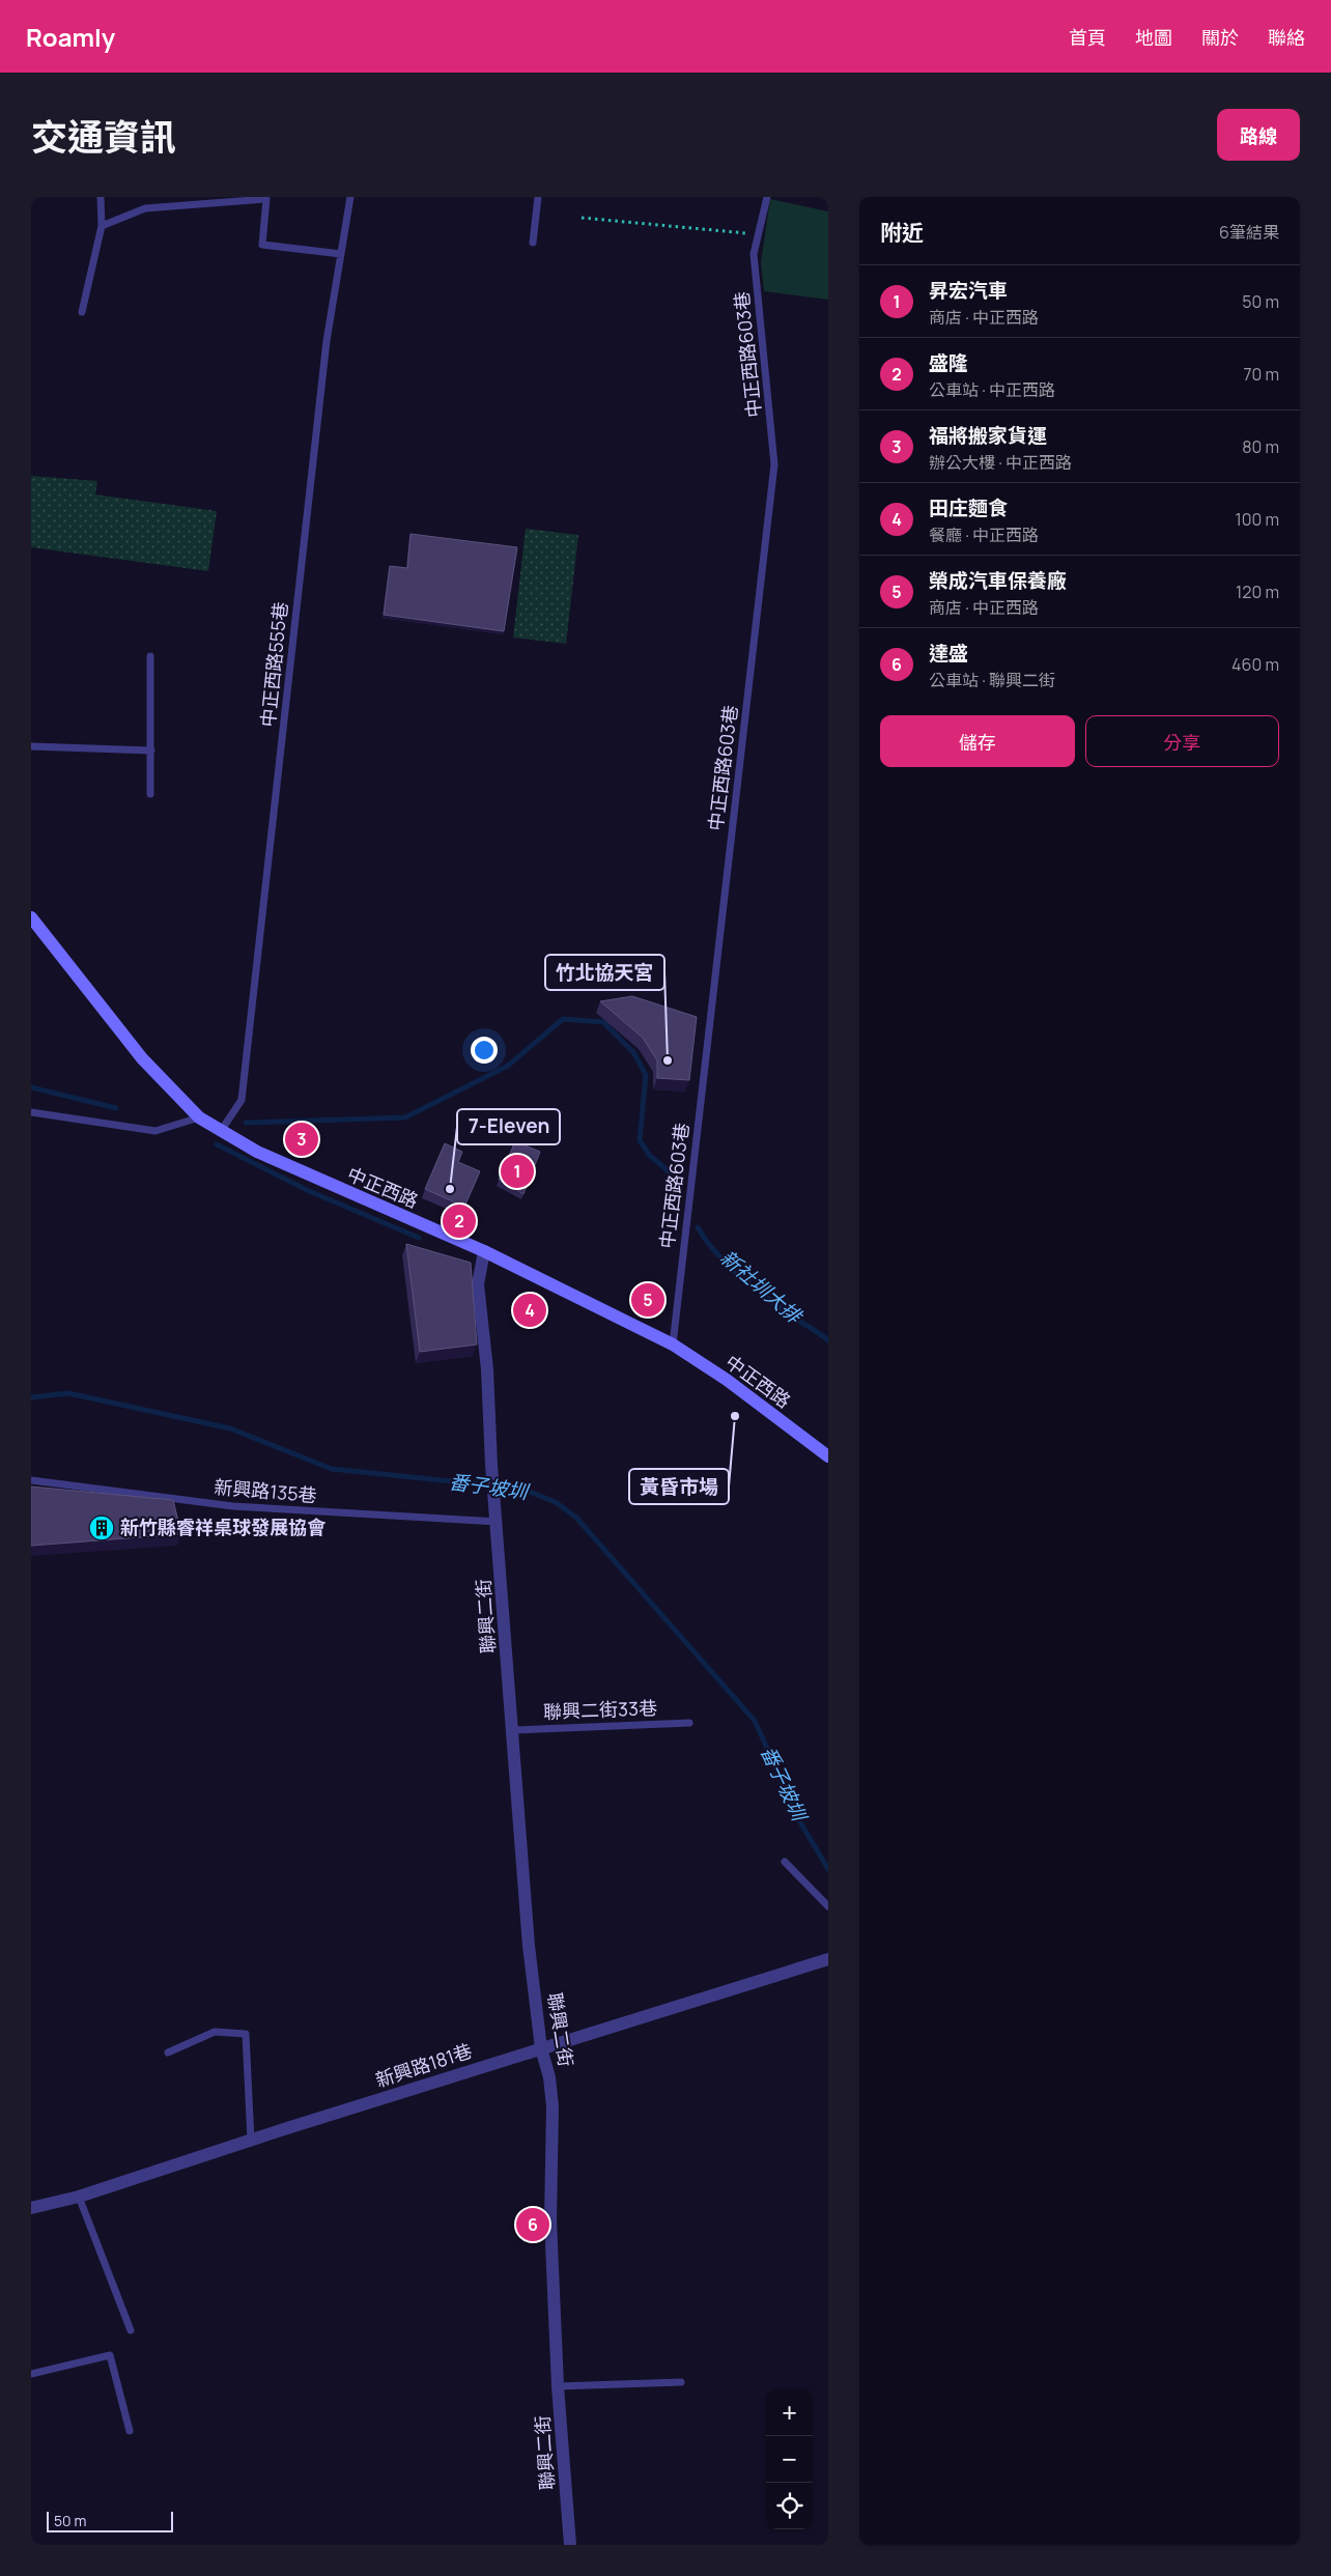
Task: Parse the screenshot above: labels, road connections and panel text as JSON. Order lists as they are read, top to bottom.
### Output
{
  "streets": {
    "main road": ["中正西路"],
    "street": ["聯興二街", "新興路181巷"],
    "lane": [
      "中正西路603巷",
      "中正西路555巷",
      "新興路135巷",
      "聯興二街33巷"
    ]
  },
  "crossings": [
    ["中正西路603巷", "中正西路"],
    ["中正西路555巷", "中正西路"],
    ["中正西路", "聯興二街"],
    ["新興路135巷", "聯興二街"],
    ["聯興二街", "聯興二街33巷"],
    ["聯興二街", "新興路181巷"]
  ],
  "water": ["新社圳大排", "番子坡圳"],
  "places": {
    "other": ["竹北協天宮", "7-Eleven", "黃昏市場"],
    "building": ["新竹縣睿祥桌球發展協會"]
  },
  "scale_bar": "50 m",
  "page": {
    "header": "Roamly",
    "nav": [
      "首頁",
      "地圖",
      "關於",
      "聯絡"
    ],
    "title": "交通資訊",
    "buttons": [
      "路線",
      ["儲存", "分享"]
    ],
    "heading": ["附近", "6筆結果"],
    "list": [
      {
        "mark": "1",
        "name": "昇宏汽車",
        "note": "商店 · 中正西路",
        "value": "50 m"
      },
      {
        "mark": "2",
        "name": "盛隆",
        "note": "公車站 · 中正西路",
        "value": "70 m"
      },
      {
        "mark": "3",
        "name": "福將搬家貨運",
        "note": "辦公大樓 · 中正西路",
        "value": "80 m"
      },
      {
        "mark": "4",
        "name": "田庄麵食",
        "note": "餐廳 · 中正西路",
        "value": "100 m"
      },
      {
        "mark": "5",
        "name": "榮成汽車保養廠",
        "note": "商店 · 中正西路",
        "value": "120 m"
      },
      {
        "mark": "6",
        "name": "達盛",
        "note": "公車站 · 聯興二街",
        "value": "460 m"
      }
    ],
    "pins": [
      "3",
      "1",
      "2",
      "5",
      "4",
      "6"
    ],
    "map_buttons": ["+", "−"],
    "scale": "50 m"
  }
}
